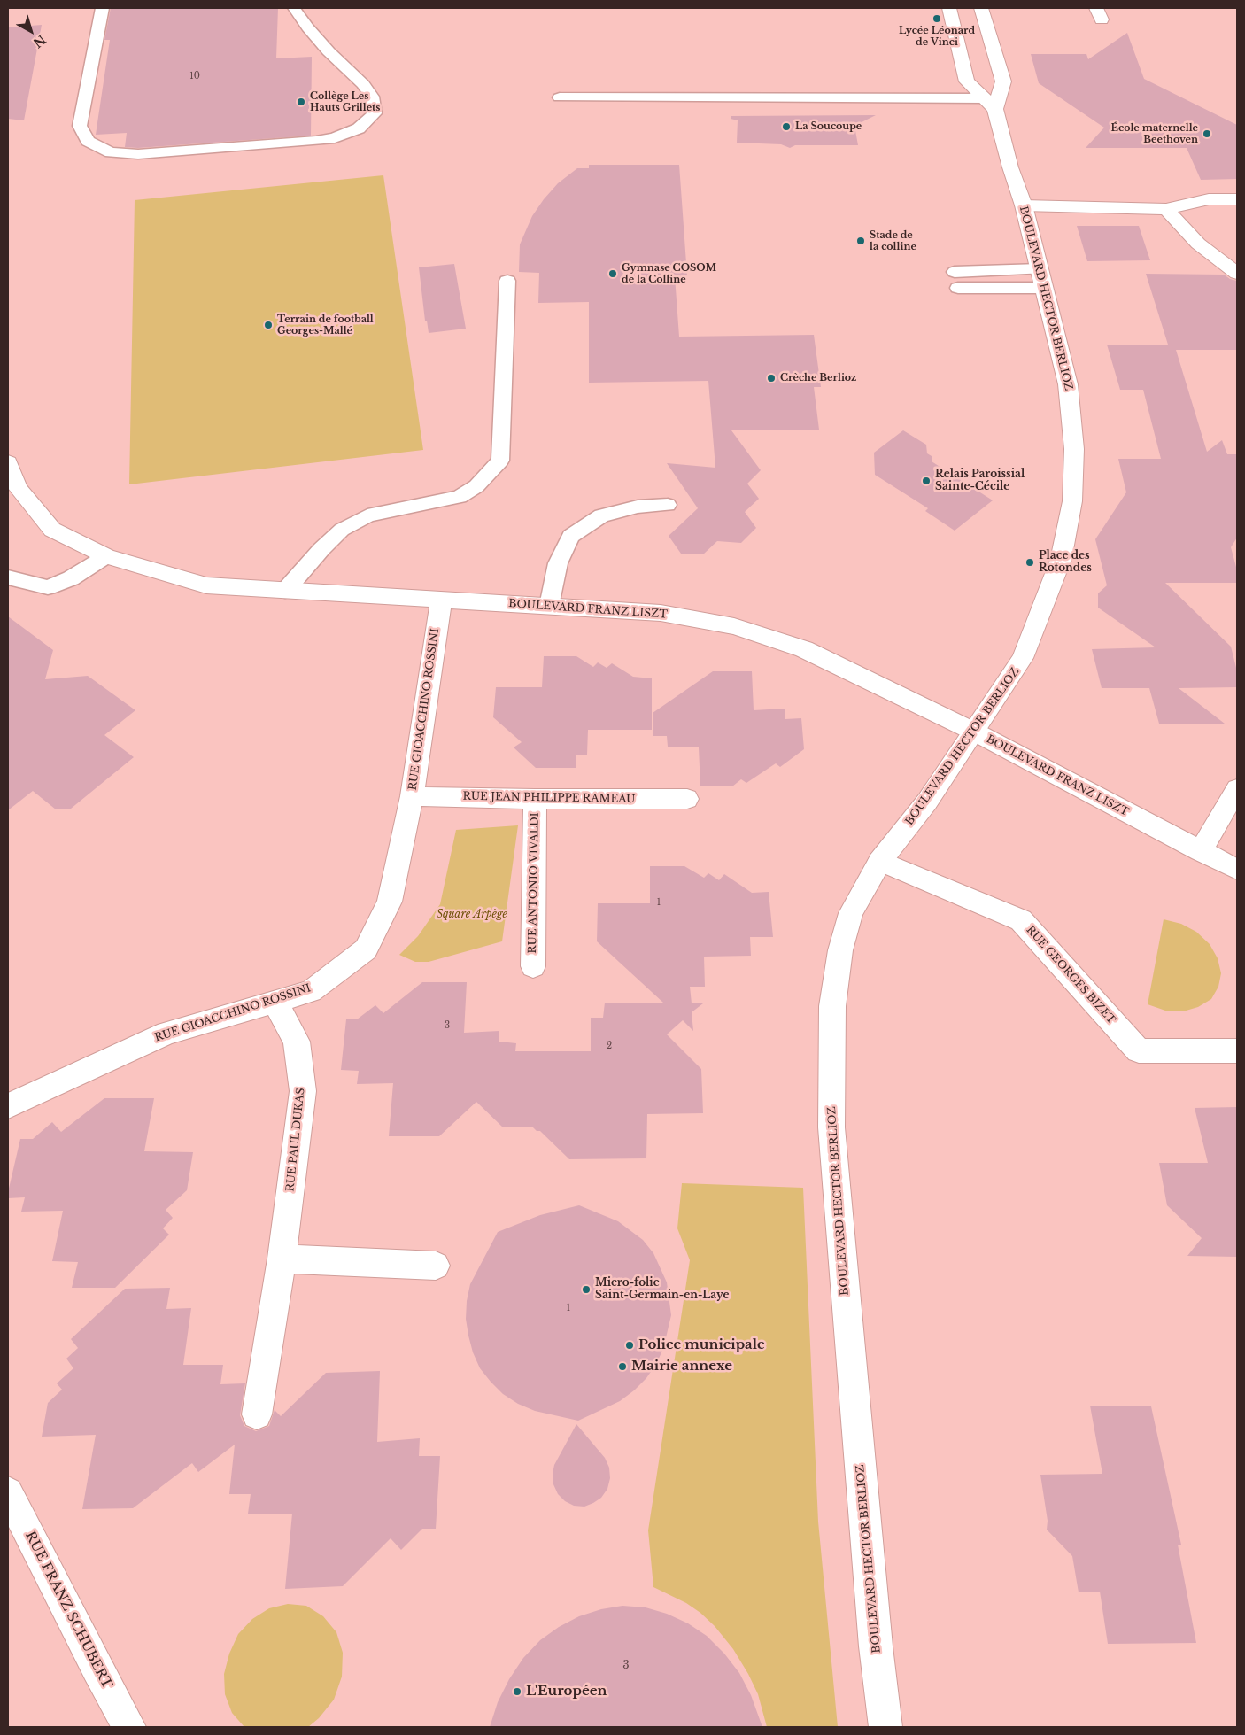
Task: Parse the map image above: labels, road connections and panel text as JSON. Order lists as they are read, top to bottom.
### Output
{
  "streets": {
    "street": [
      "BOULEVARD HECTOR BERLIOZ",
      "BOULEVARD FRANZ LISZT",
      "RUE GIOACCHINO ROSSINI",
      "RUE JEAN PHILIPPE RAMEAU",
      "RUE ANTONIO VIVALDI",
      "RUE GEORGES BIZET",
      "RUE PAUL DUKAS",
      "RUE FRANZ SCHUBERT"
    ]
  },
  "crossings": [
    ["BOULEVARD HECTOR BERLIOZ", "BOULEVARD FRANZ LISZT"],
    ["BOULEVARD HECTOR BERLIOZ", "RUE GEORGES BIZET"],
    ["BOULEVARD FRANZ LISZT", "RUE GIOACCHINO ROSSINI"],
    ["RUE GIOACCHINO ROSSINI", "RUE JEAN PHILIPPE RAMEAU"],
    ["RUE GIOACCHINO ROSSINI", "RUE PAUL DUKAS"],
    ["RUE JEAN PHILIPPE RAMEAU", "RUE ANTONIO VIVALDI"]
  ],
  "parks": ["Square Arpège"],
  "places": [
    "Lycée Léonard de Vinci",
    "Collège Les Hauts Grillets",
    "La Soucoupe",
    "École maternelle Beethoven",
    "Stade de la colline",
    "Gymnase COSOM de la Colline",
    "Terrain de football Georges-Mallé",
    "Crèche Berlioz",
    "Relais Paroissial Sainte-Cécile",
    "Place des Rotondes",
    "Micro-folie Saint-Germain-en-Laye",
    "Police municipale",
    "Mairie annexe",
    "L'Européen"
  ],
  "house_numbers": [
    "10",
    "1",
    "3",
    "2",
    "1",
    "3"
  ],
  "north": "bottom right"
}
